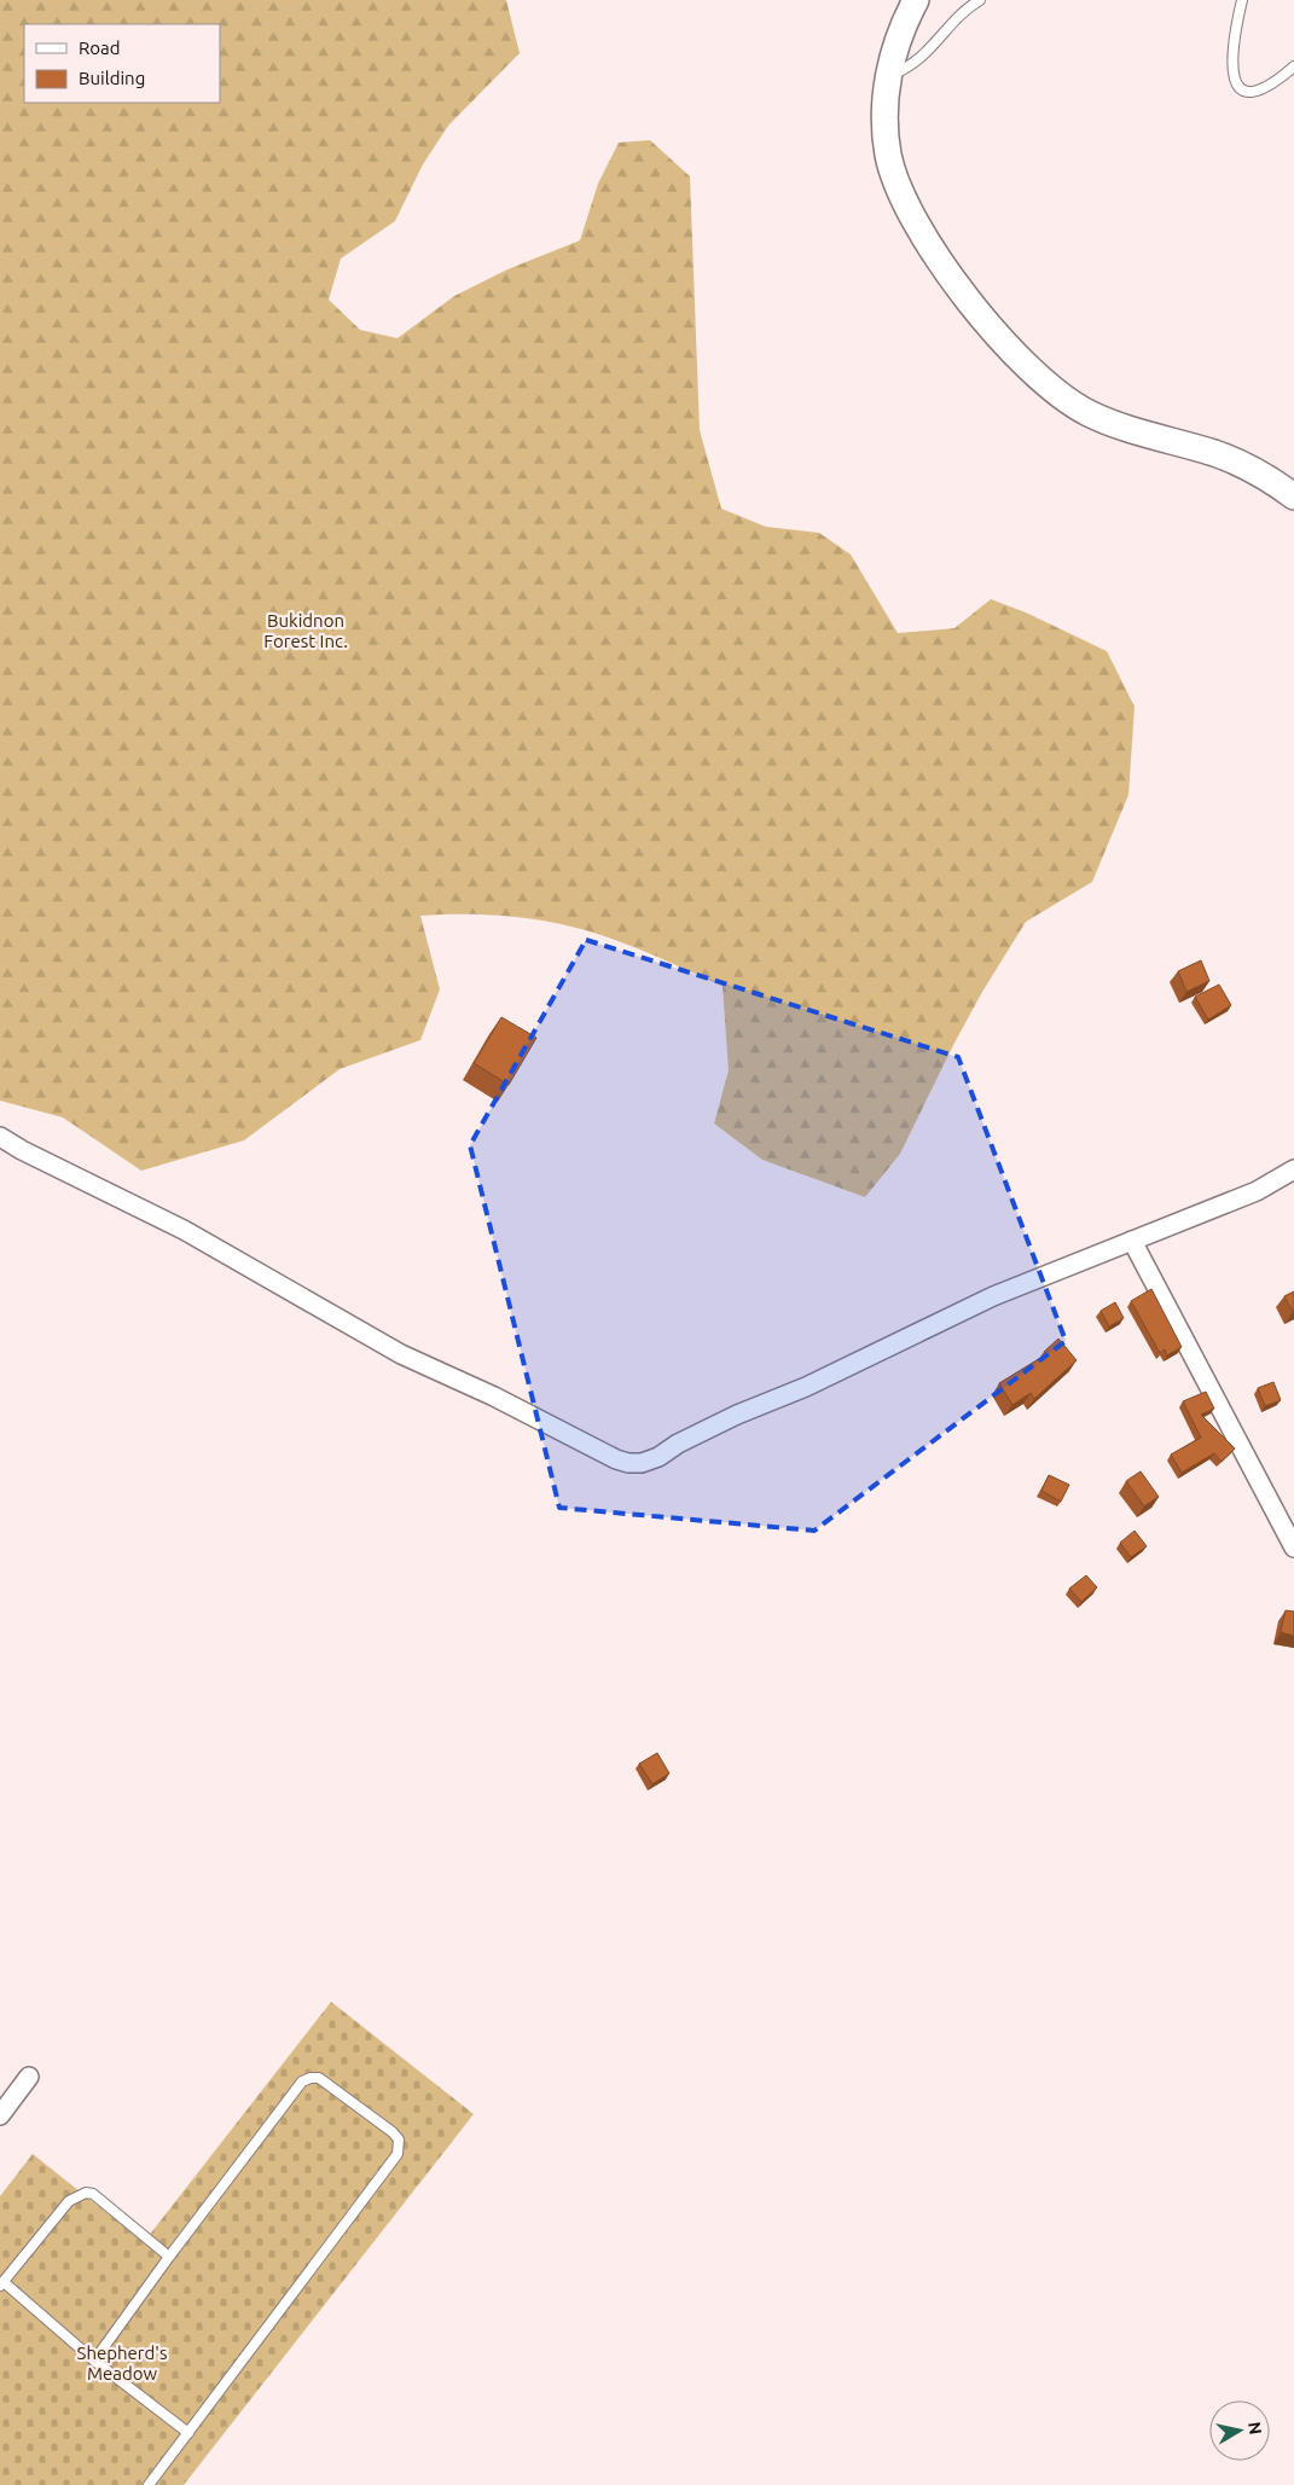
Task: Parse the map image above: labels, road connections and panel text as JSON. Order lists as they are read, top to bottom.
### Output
{
  "parks": ["Bukidnon Forest Inc.", "Shepherd's Meadow"],
  "legend": ["Road", "Building"],
  "north": "right"
}
